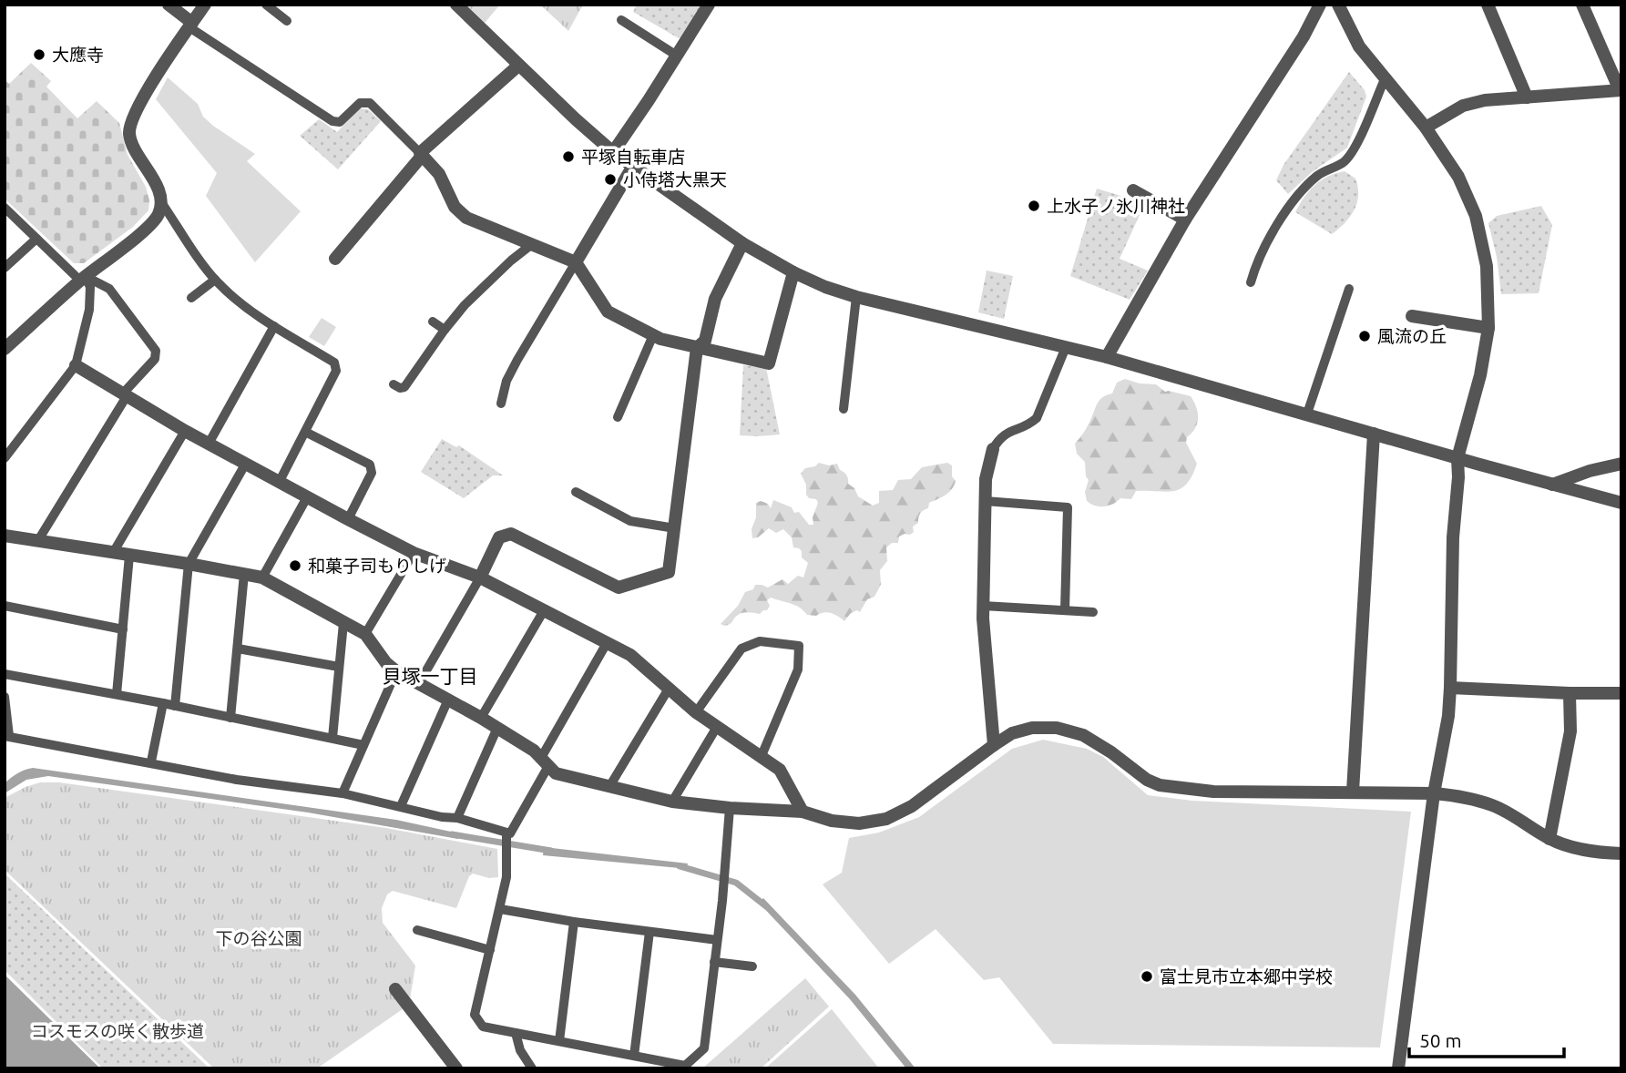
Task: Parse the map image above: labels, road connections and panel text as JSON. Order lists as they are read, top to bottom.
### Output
{
  "districts": ["貝塚一丁目"],
  "parks": ["下の谷公園", "コスモスの咲く散歩道"],
  "places": [
    "大應寺",
    "平塚自転車店",
    "小侍塔大黒天",
    "上水子ノ氷川神社",
    "風流の丘",
    "和菓子司もりしげ",
    "富士見市立本郷中学校"
  ],
  "scale_bar": "50 m"
}
